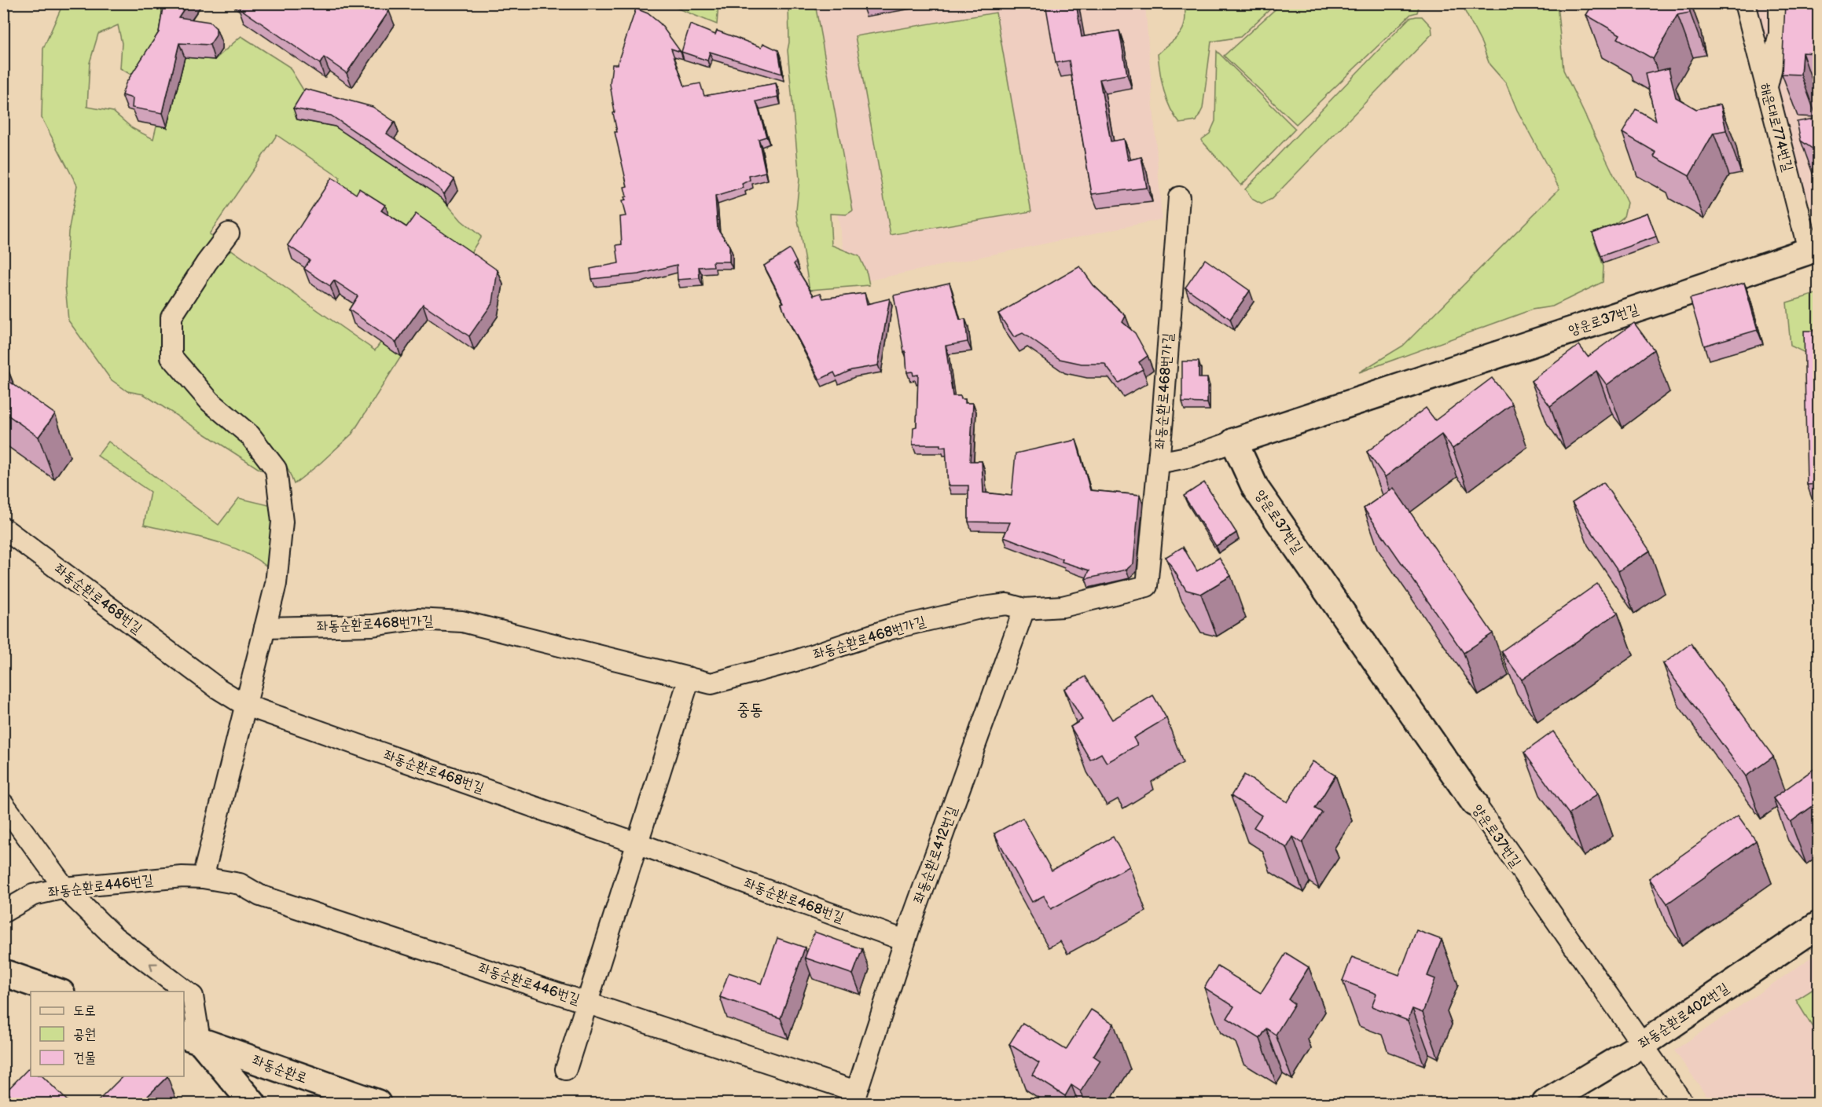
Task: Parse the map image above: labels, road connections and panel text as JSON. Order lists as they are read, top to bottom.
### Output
{
  "streets": {
    "street": [
      "해운대로774번길",
      "양운로37번길",
      "좌동순환로468번가길",
      "좌동순환로468번길",
      "좌동순환로412번길",
      "좌동순환로446번길",
      "좌동순환로402번길",
      "좌동순환로"
    ]
  },
  "crossings": [
    ["해운대로774번길", "양운로37번길"],
    ["양운로37번길", "좌동순환로402번길"],
    ["좌동순환로468번가길", "좌동순환로412번길"],
    ["좌동순환로468번길", "좌동순환로412번길"],
    ["좌동순환로412번길", "좌동순환로446번길"]
  ],
  "districts": ["중동"],
  "legend": ["도로", "공원", "건물"]
}
